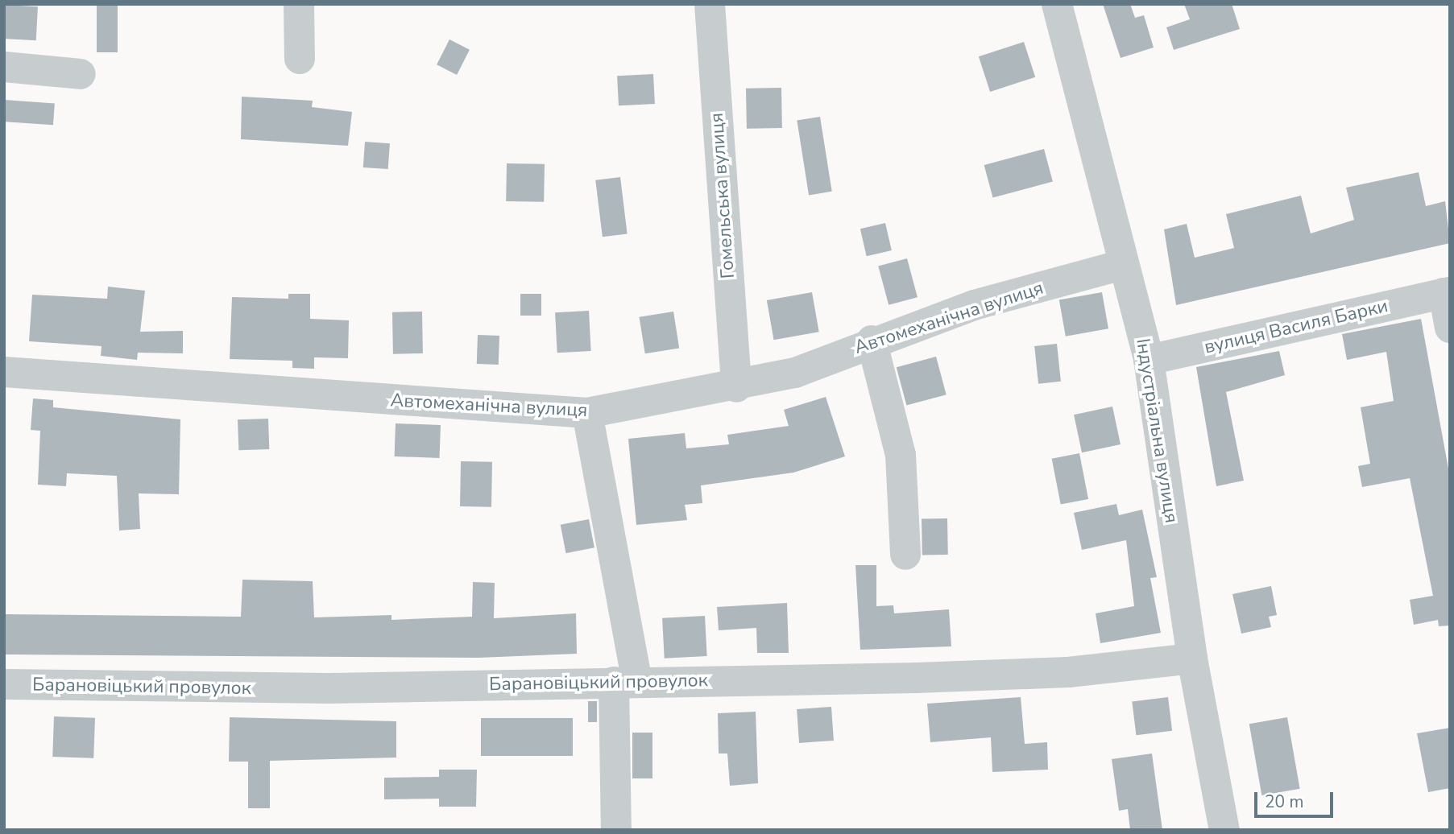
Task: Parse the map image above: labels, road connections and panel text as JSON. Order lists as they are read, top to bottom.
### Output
{
  "streets": {
    "street": [
      "Гомельська вулиця",
      "Автомеханічна вулиця",
      "вулиця Василя Барки",
      "Індустріальна вулиця",
      "Барановіцький провулок"
    ]
  },
  "crossings": [
    ["Гомельська вулиця", "Автомеханічна вулиця"],
    ["Автомеханічна вулиця", "Індустріальна вулиця"],
    ["вулиця Василя Барки", "Індустріальна вулиця"],
    ["Індустріальна вулиця", "Барановіцький провулок"]
  ],
  "scale_bar": "20 m"
}
